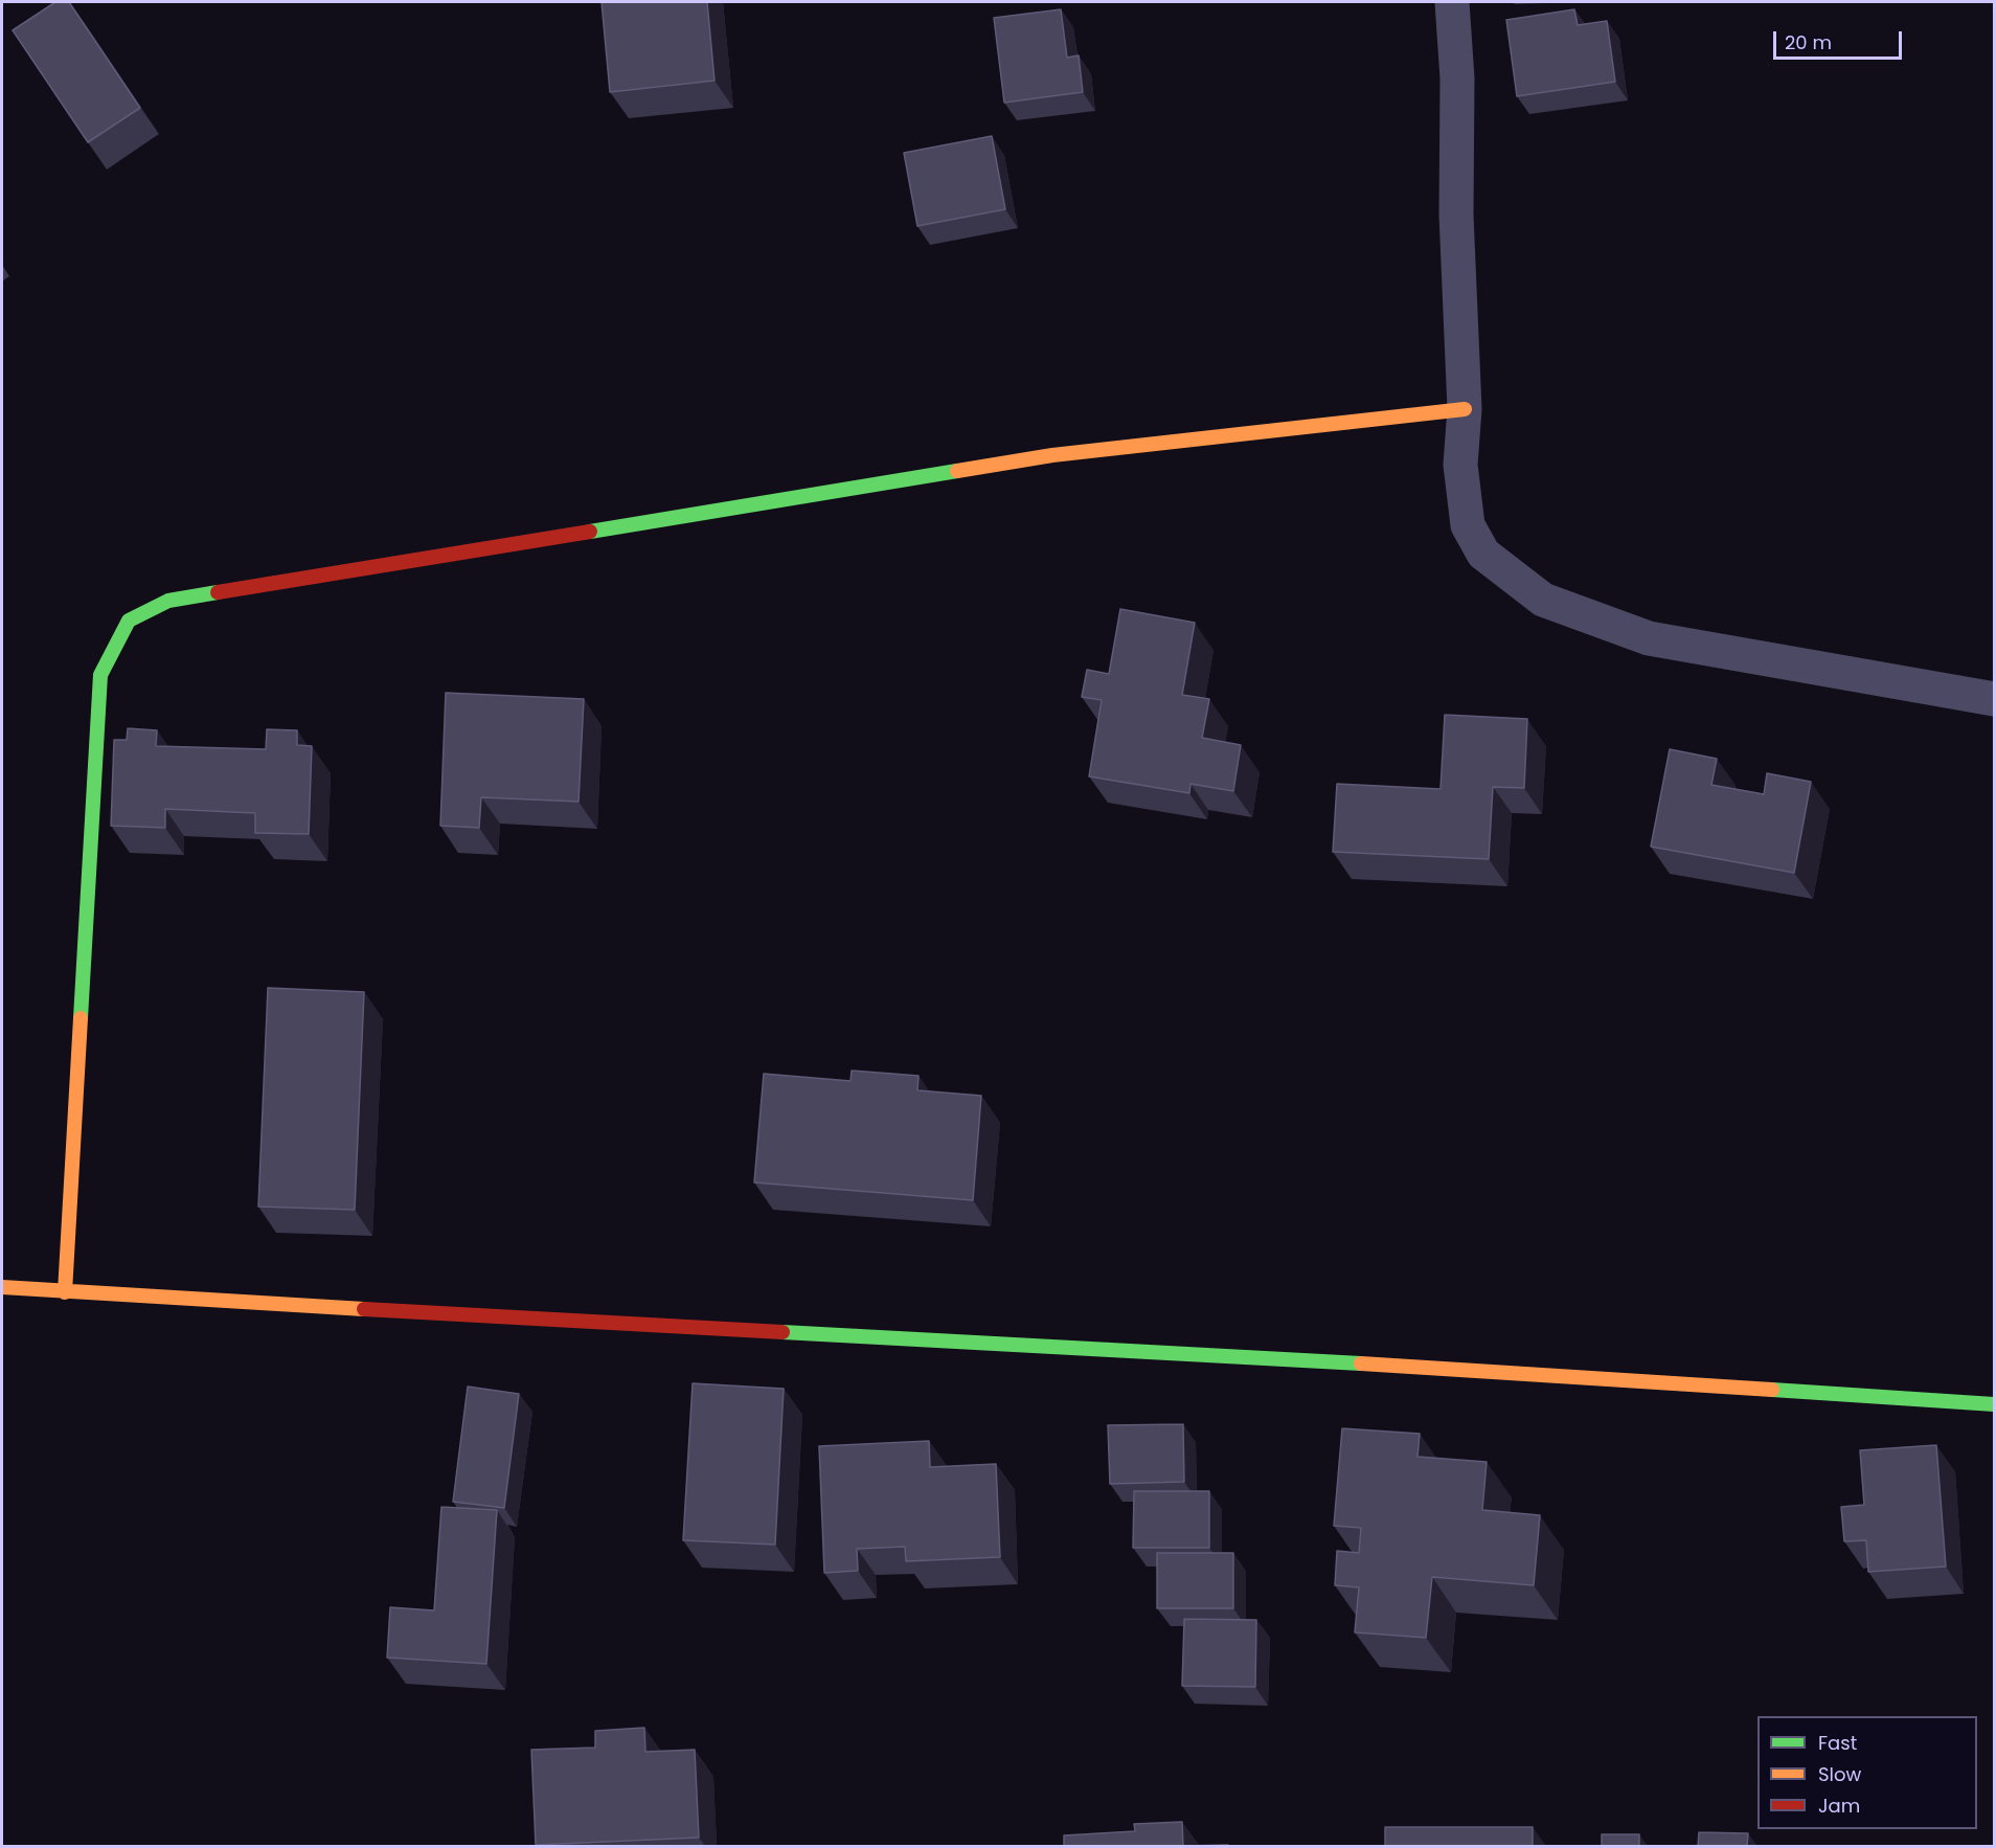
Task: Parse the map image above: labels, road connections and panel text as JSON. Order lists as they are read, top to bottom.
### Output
{
  "legend": ["Fast", "Slow", "Jam"],
  "scale_bar": "20 m"
}
